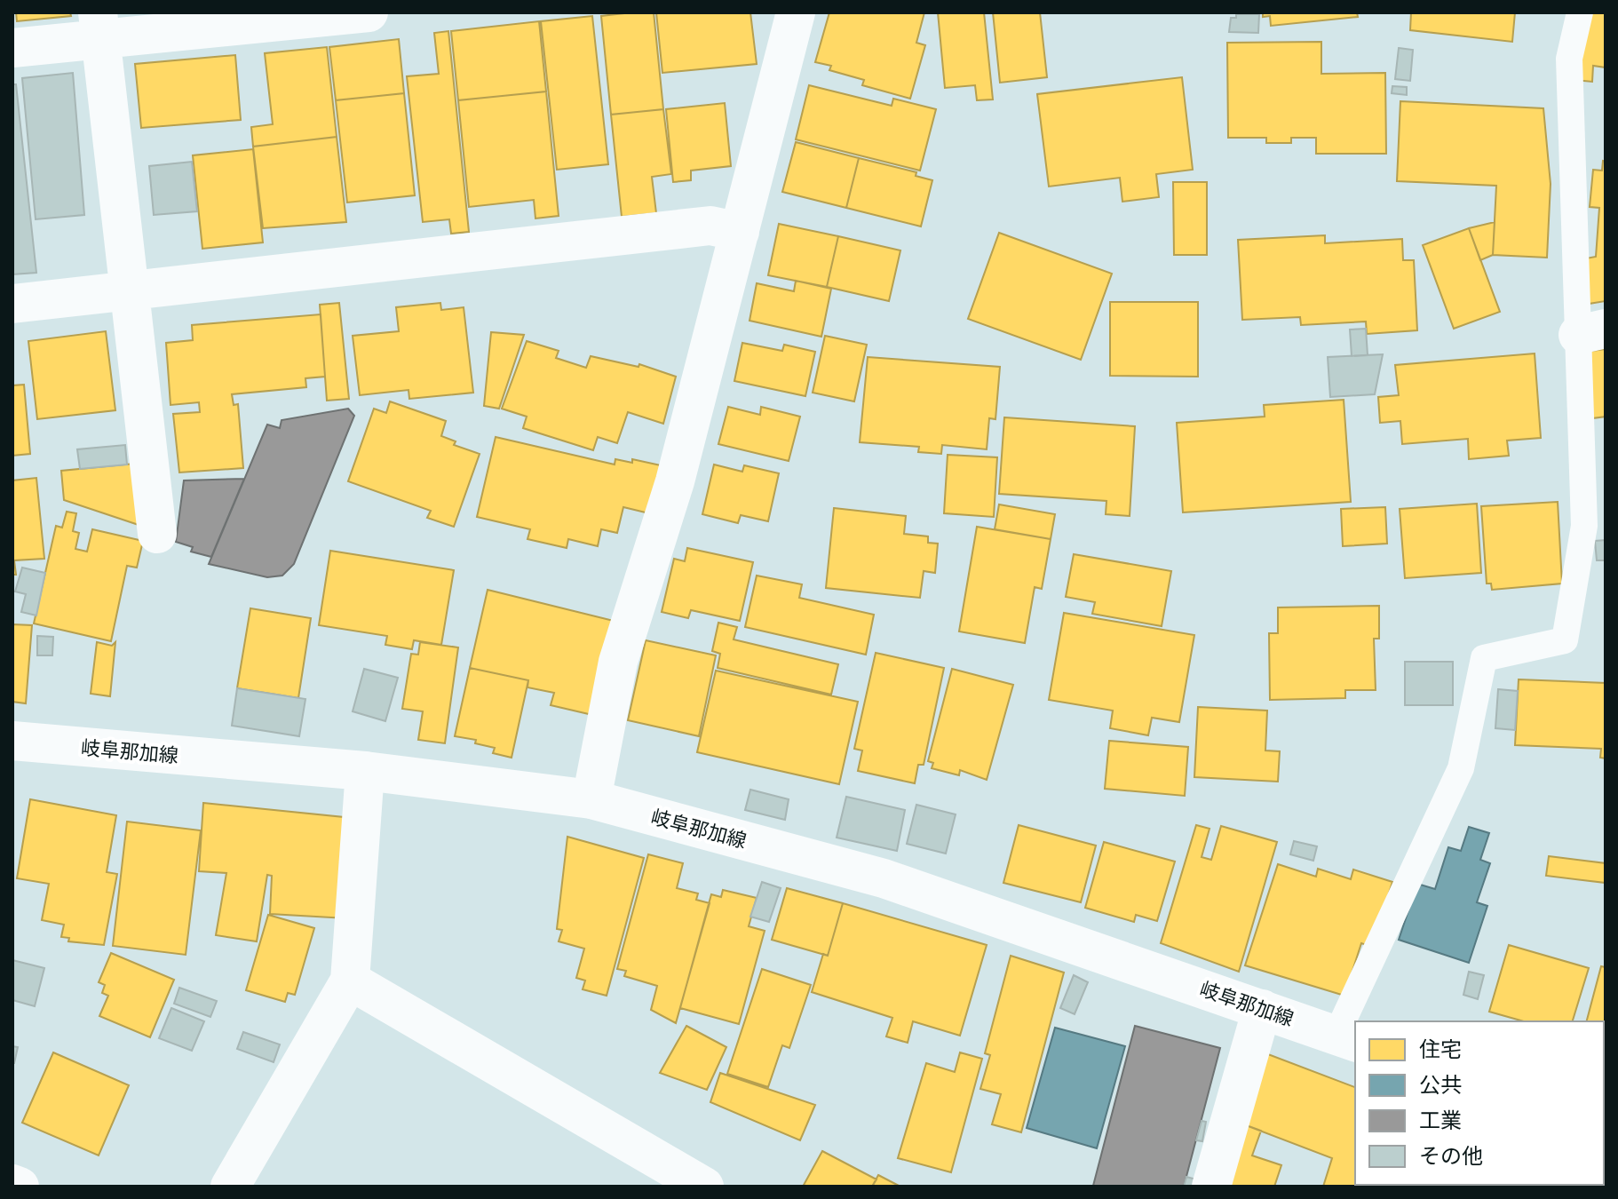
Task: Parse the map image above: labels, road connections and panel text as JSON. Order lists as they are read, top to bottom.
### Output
{
  "streets": {
    "street": ["岐阜那加線"]
  },
  "legend": [
    "住宅",
    "公共",
    "工業",
    "その他"
  ]
}
